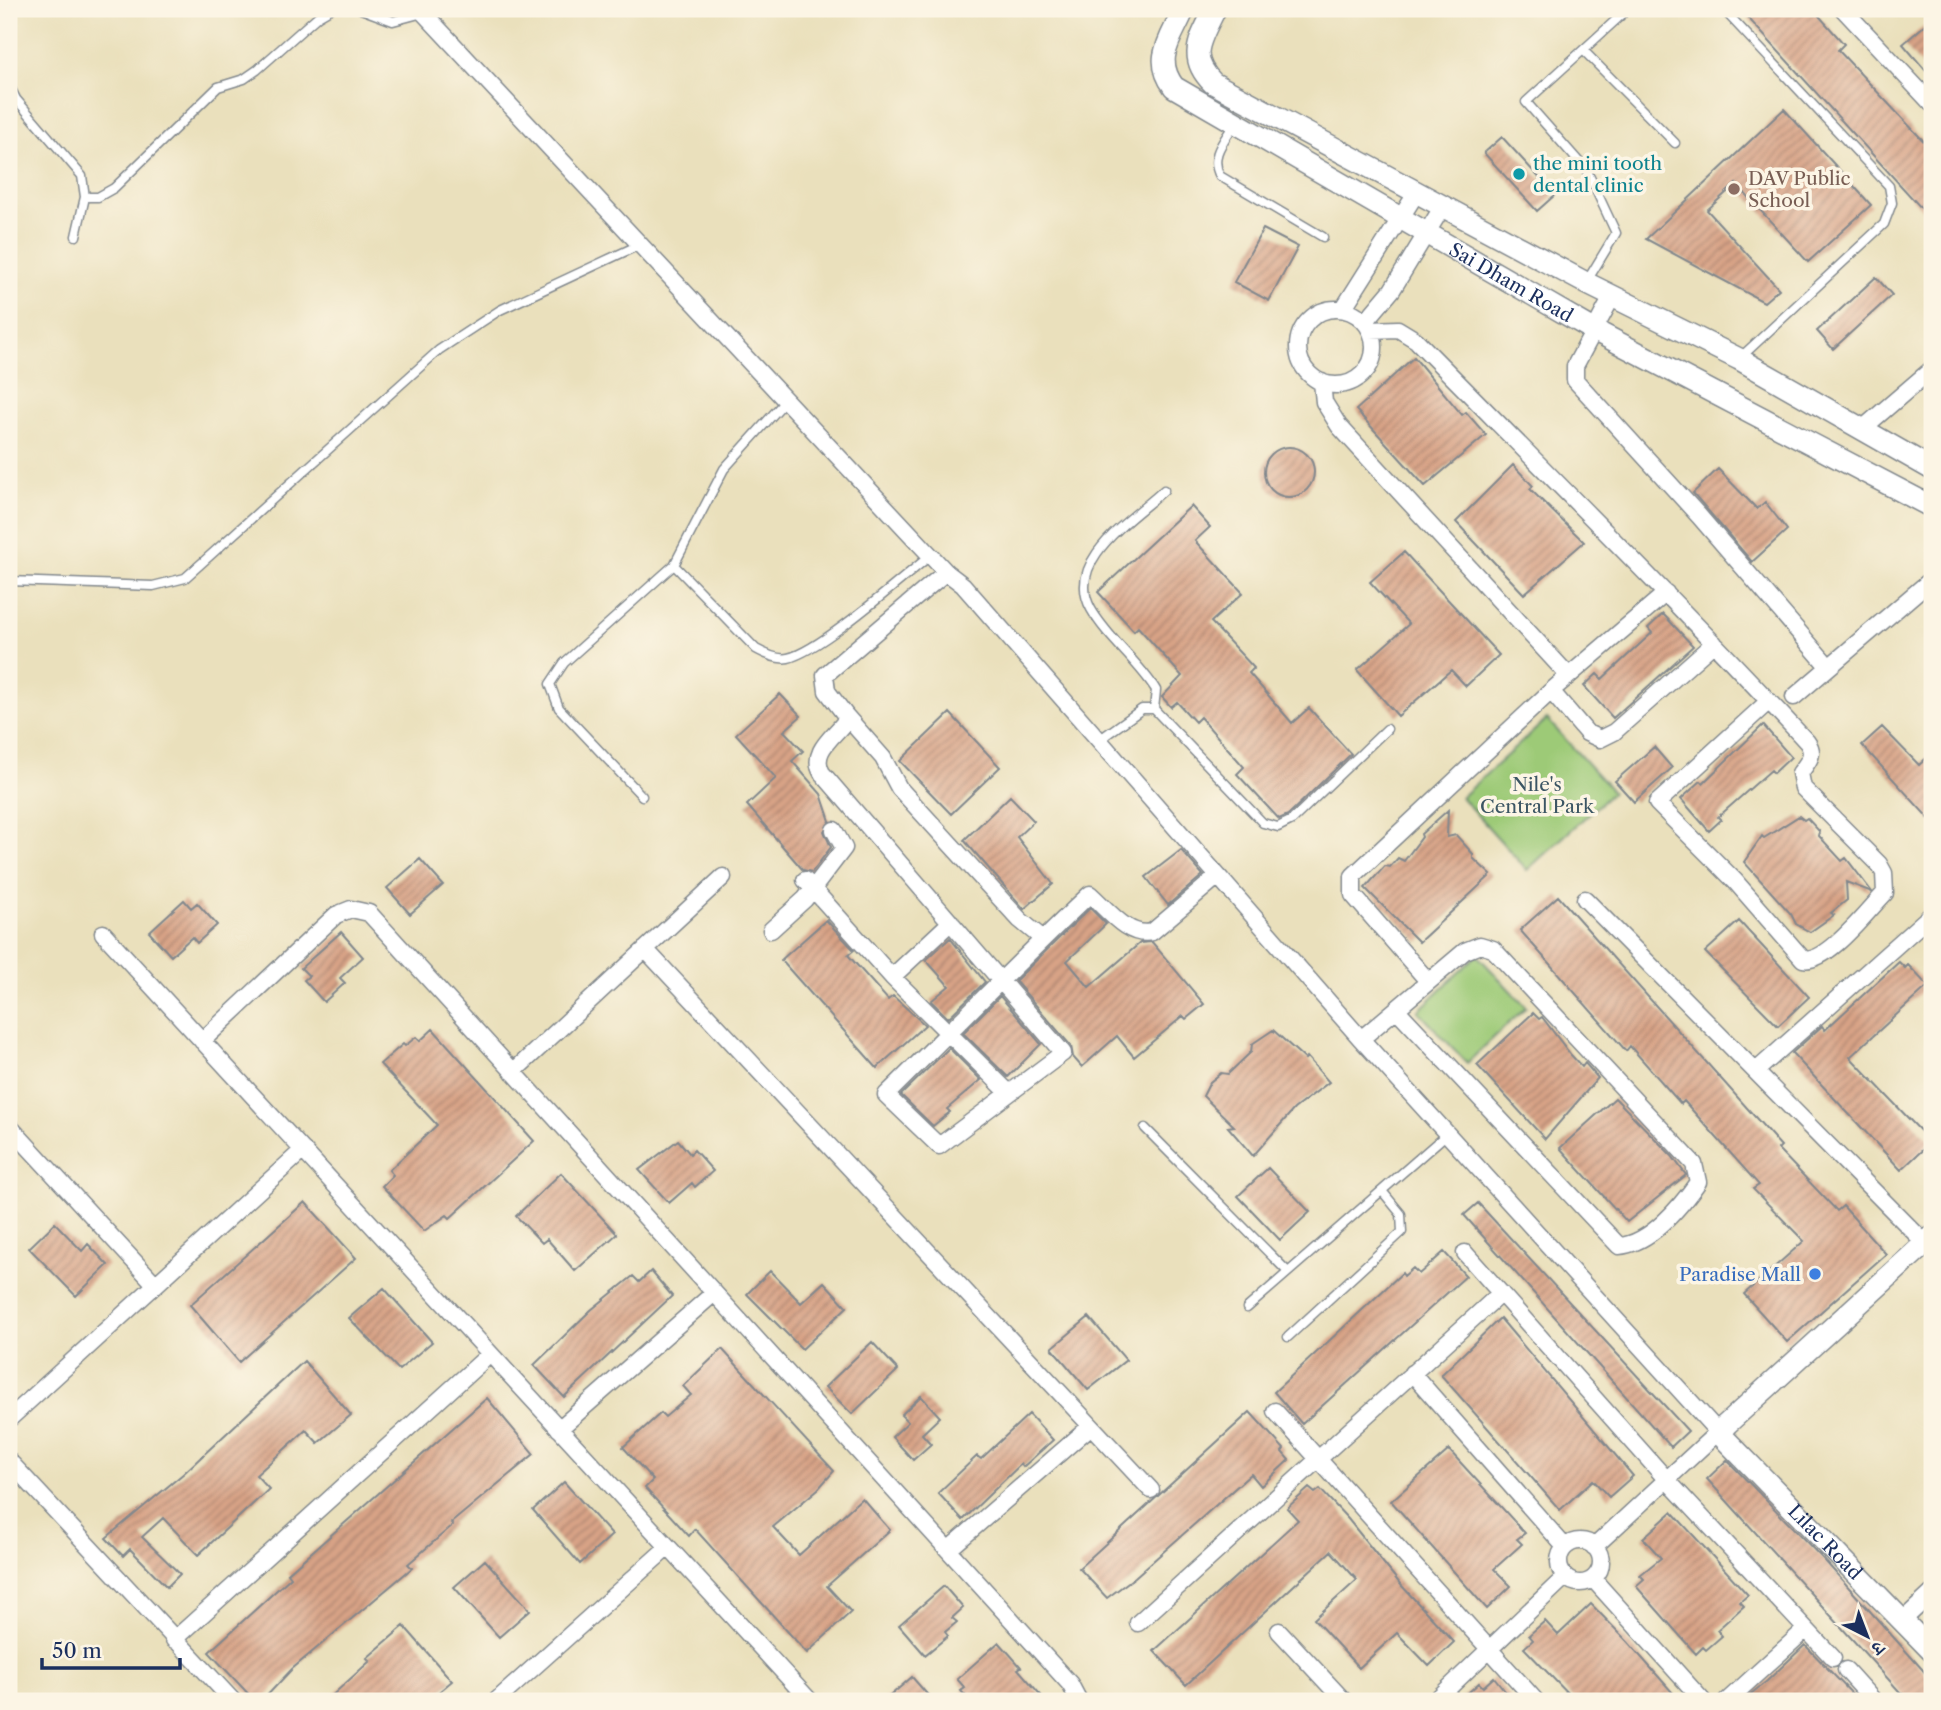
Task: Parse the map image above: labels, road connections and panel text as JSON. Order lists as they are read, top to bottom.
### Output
{
  "streets": {
    "street": ["Sai Dham Road", "Lilac Road"]
  },
  "parks": ["Nile's Central Park"],
  "places": ["the mini tooth dental clinic", "DAV Public School", "Paradise Mall"],
  "scale_bar": "50 m",
  "north": "bottom right"
}
